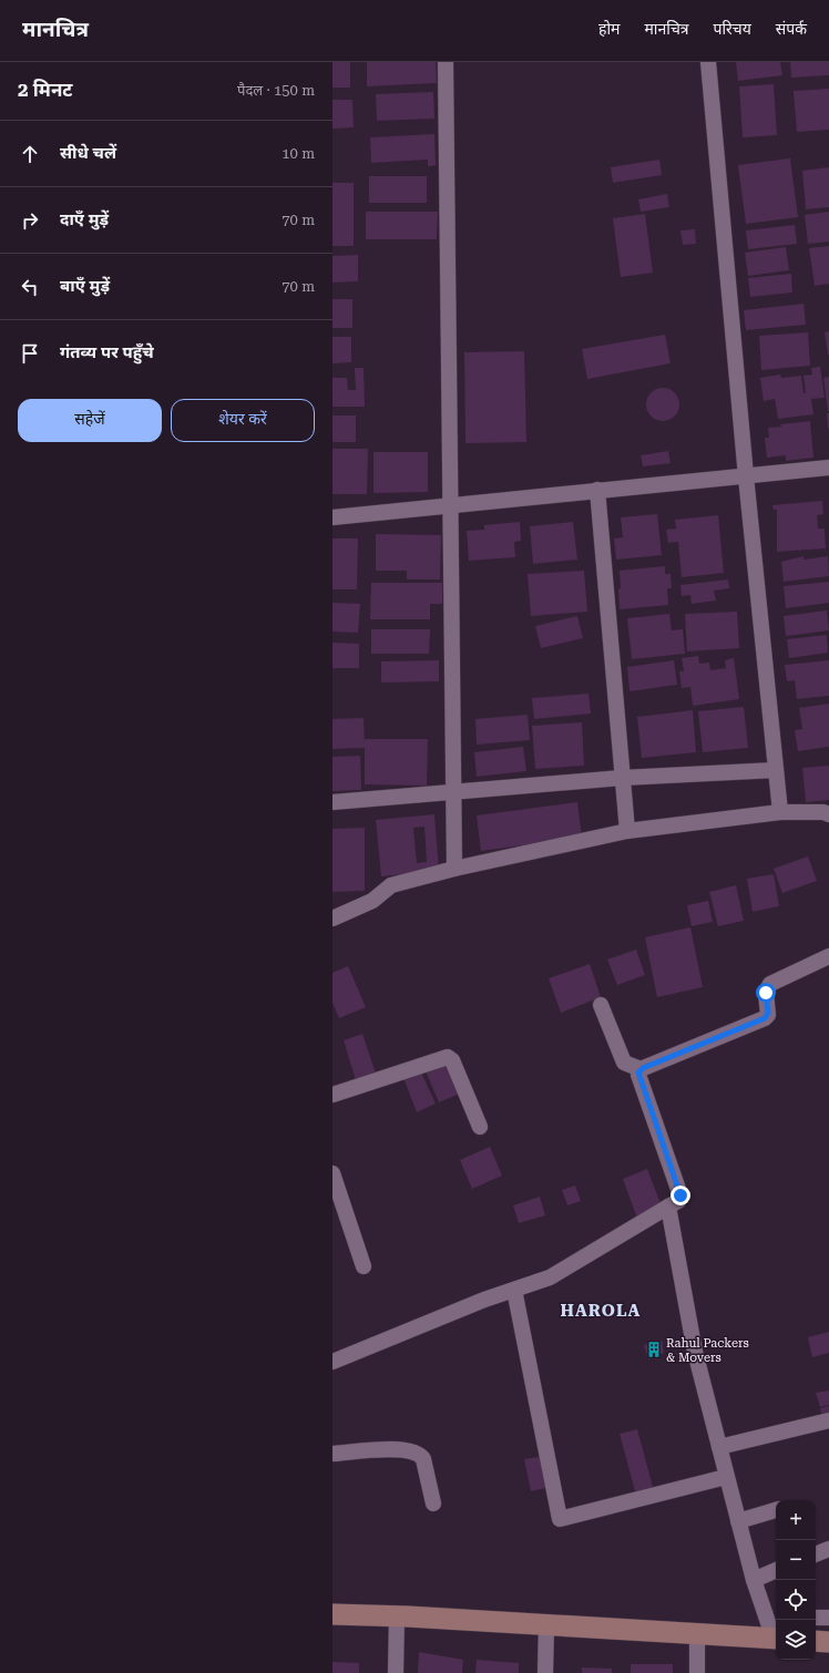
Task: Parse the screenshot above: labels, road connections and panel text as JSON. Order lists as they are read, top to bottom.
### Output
{
  "districts": ["HAROLA"],
  "places": {
    "building": ["Rahul Packers & Movers"]
  },
  "page": {
    "header": "मानचित्र",
    "nav": [
      "होम",
      "मानचित्र",
      "परिचय",
      "संपर्क"
    ],
    "heading": ["2 मिनट", "पैदल · 150 m"],
    "list": [
      ["सीधे चलें", "10 m"],
      ["दाएँ मुड़ें", "70 m"],
      ["बाएँ मुड़ें", "70 m"],
      "गंतव्य पर पहुँचे"
    ],
    "buttons": ["सहेजें", "शेयर करें"],
    "map_buttons": ["+", "−"]
  }
}
